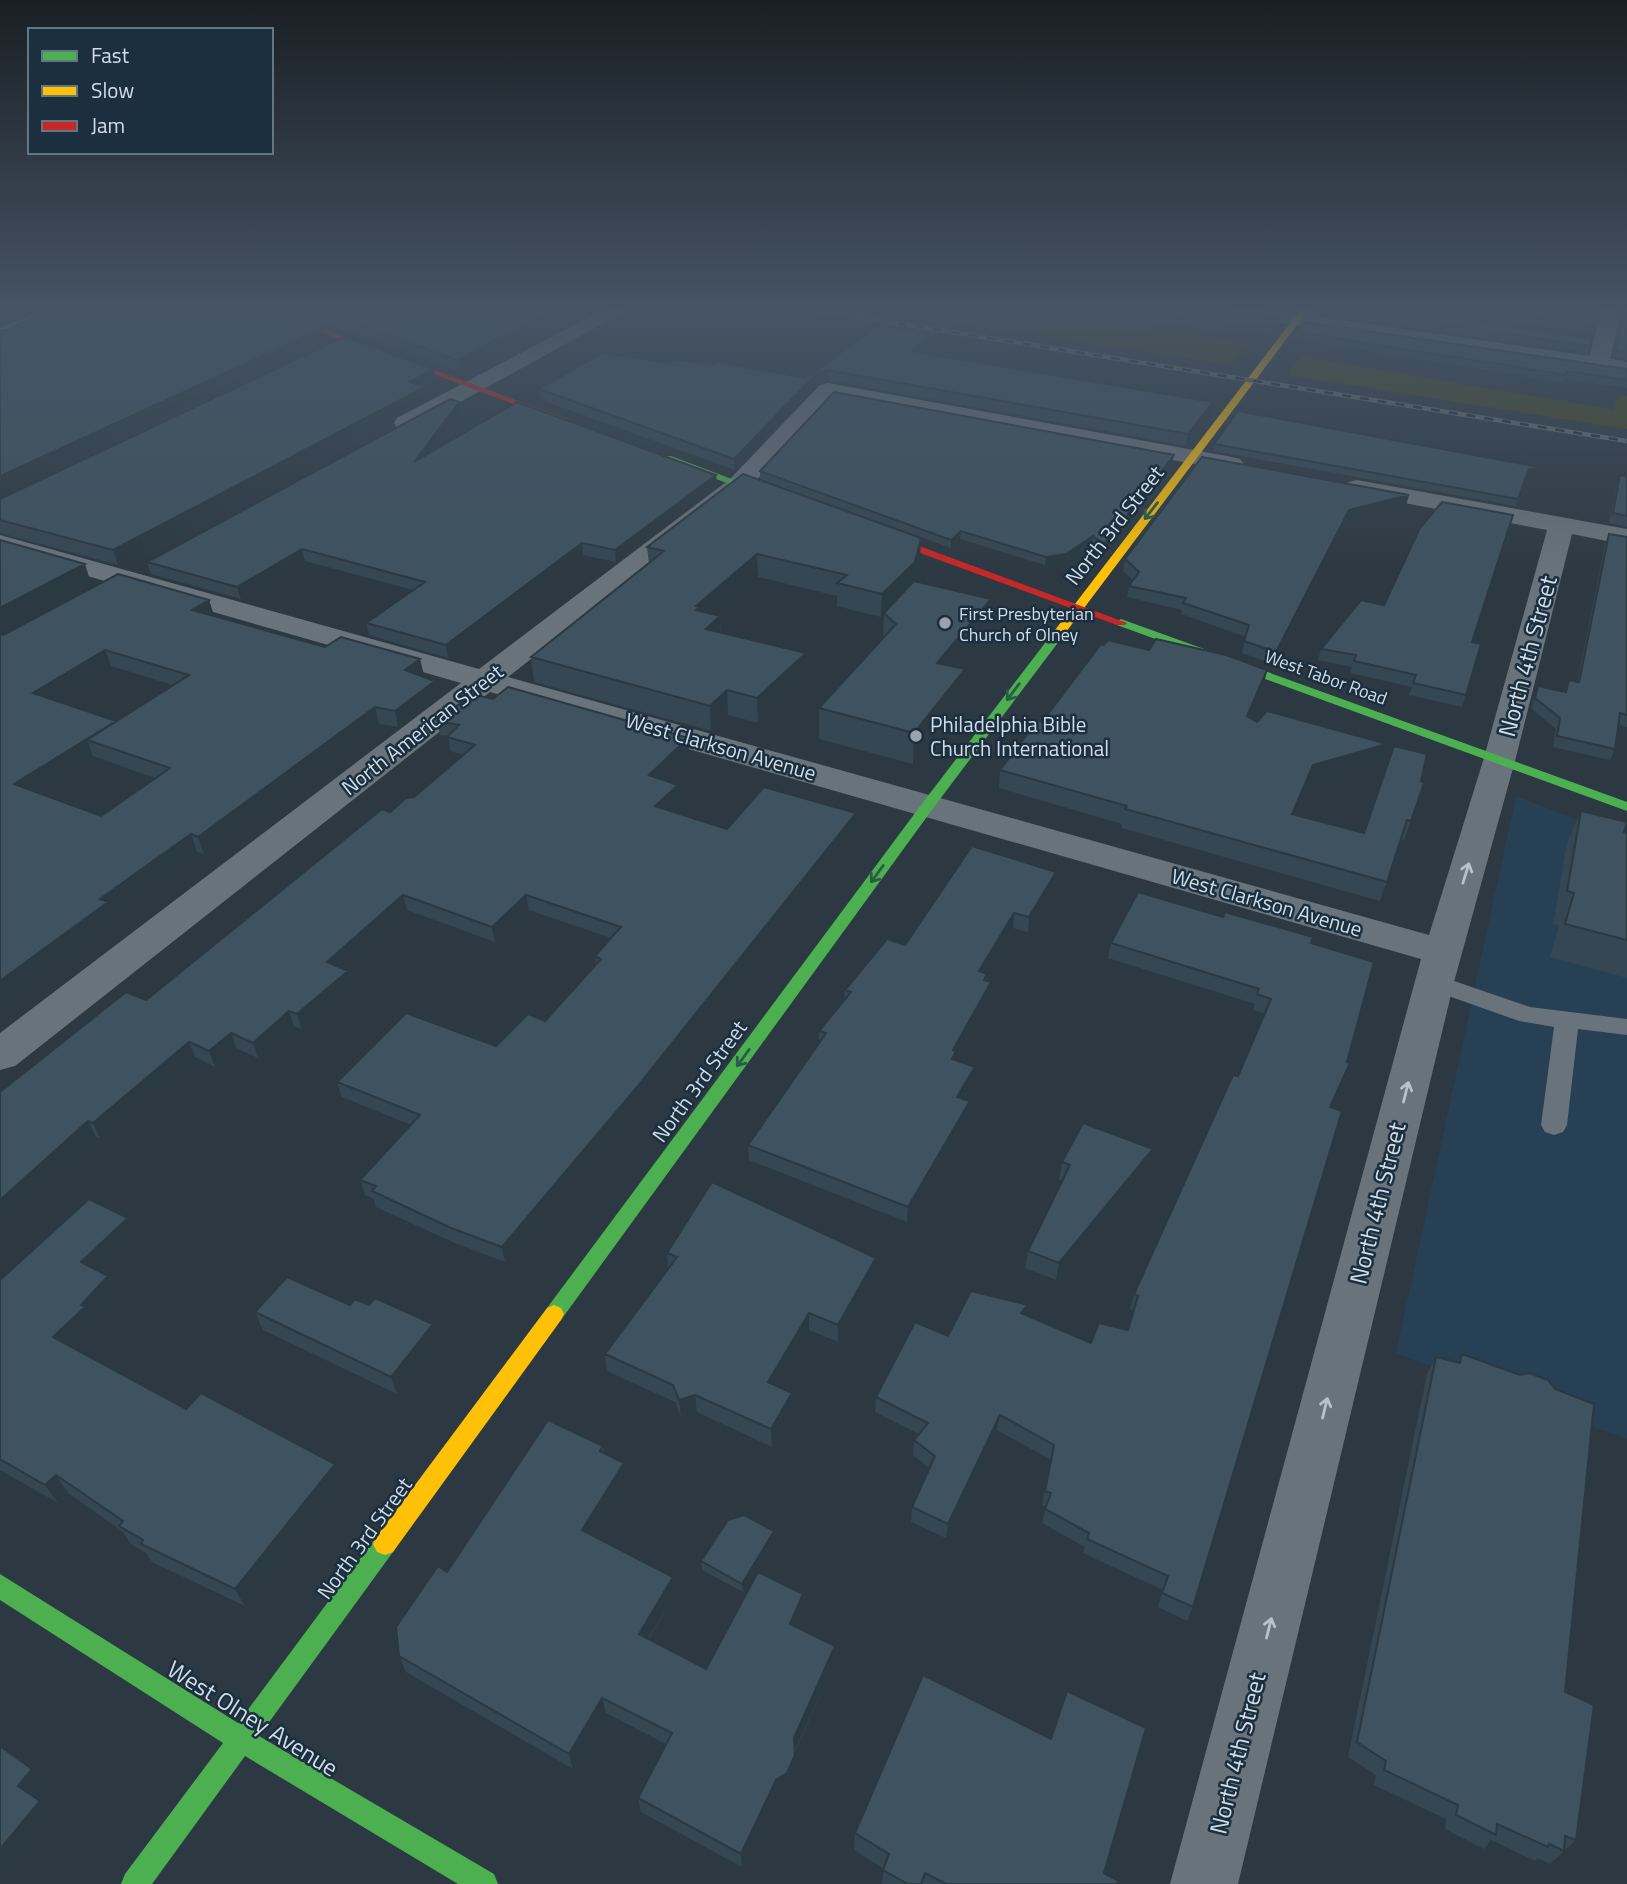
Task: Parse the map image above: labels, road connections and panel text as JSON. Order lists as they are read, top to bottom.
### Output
{
  "streets": {
    "street": [
      "North 3rd Street",
      "North 4th Street",
      "West Tabor Road",
      "North American Street",
      "West Clarkson Avenue",
      "West Olney Avenue"
    ]
  },
  "crossings": [
    ["North 3rd Street", "West Tabor Road"],
    ["North 3rd Street", "North American Street"],
    ["North 3rd Street", "West Clarkson Avenue"],
    ["North 3rd Street", "West Olney Avenue"],
    ["North 4th Street", "West Tabor Road"],
    ["North 4th Street", "West Clarkson Avenue"],
    ["North American Street", "West Clarkson Avenue"]
  ],
  "one_way": ["North 3rd Street", "North 4th Street"],
  "places": ["First Presbyterian Church of Olney", "Philadelphia Bible Church International"],
  "legend": ["Fast", "Slow", "Jam"]
}
